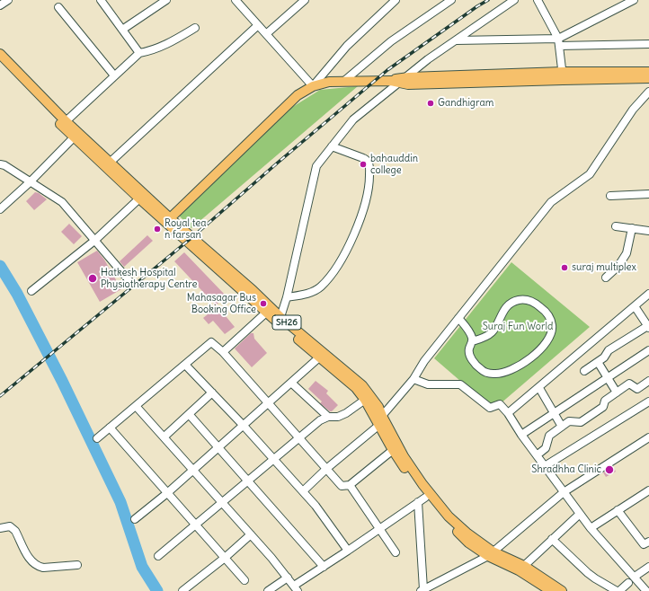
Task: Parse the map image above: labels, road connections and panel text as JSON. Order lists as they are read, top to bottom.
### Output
{
  "streets": {
    "main road": ["SH26"]
  },
  "parks": ["Suraj Fun World"],
  "places": [
    "Gandhigram",
    "bahauddin college",
    "Royal tea n farsan",
    "suraj multiplex",
    "Hatkesh Hospital Physiotherapy Centre",
    "Mahasagar Bus Booking Office",
    "Shradhha Clinic"
  ]
}
